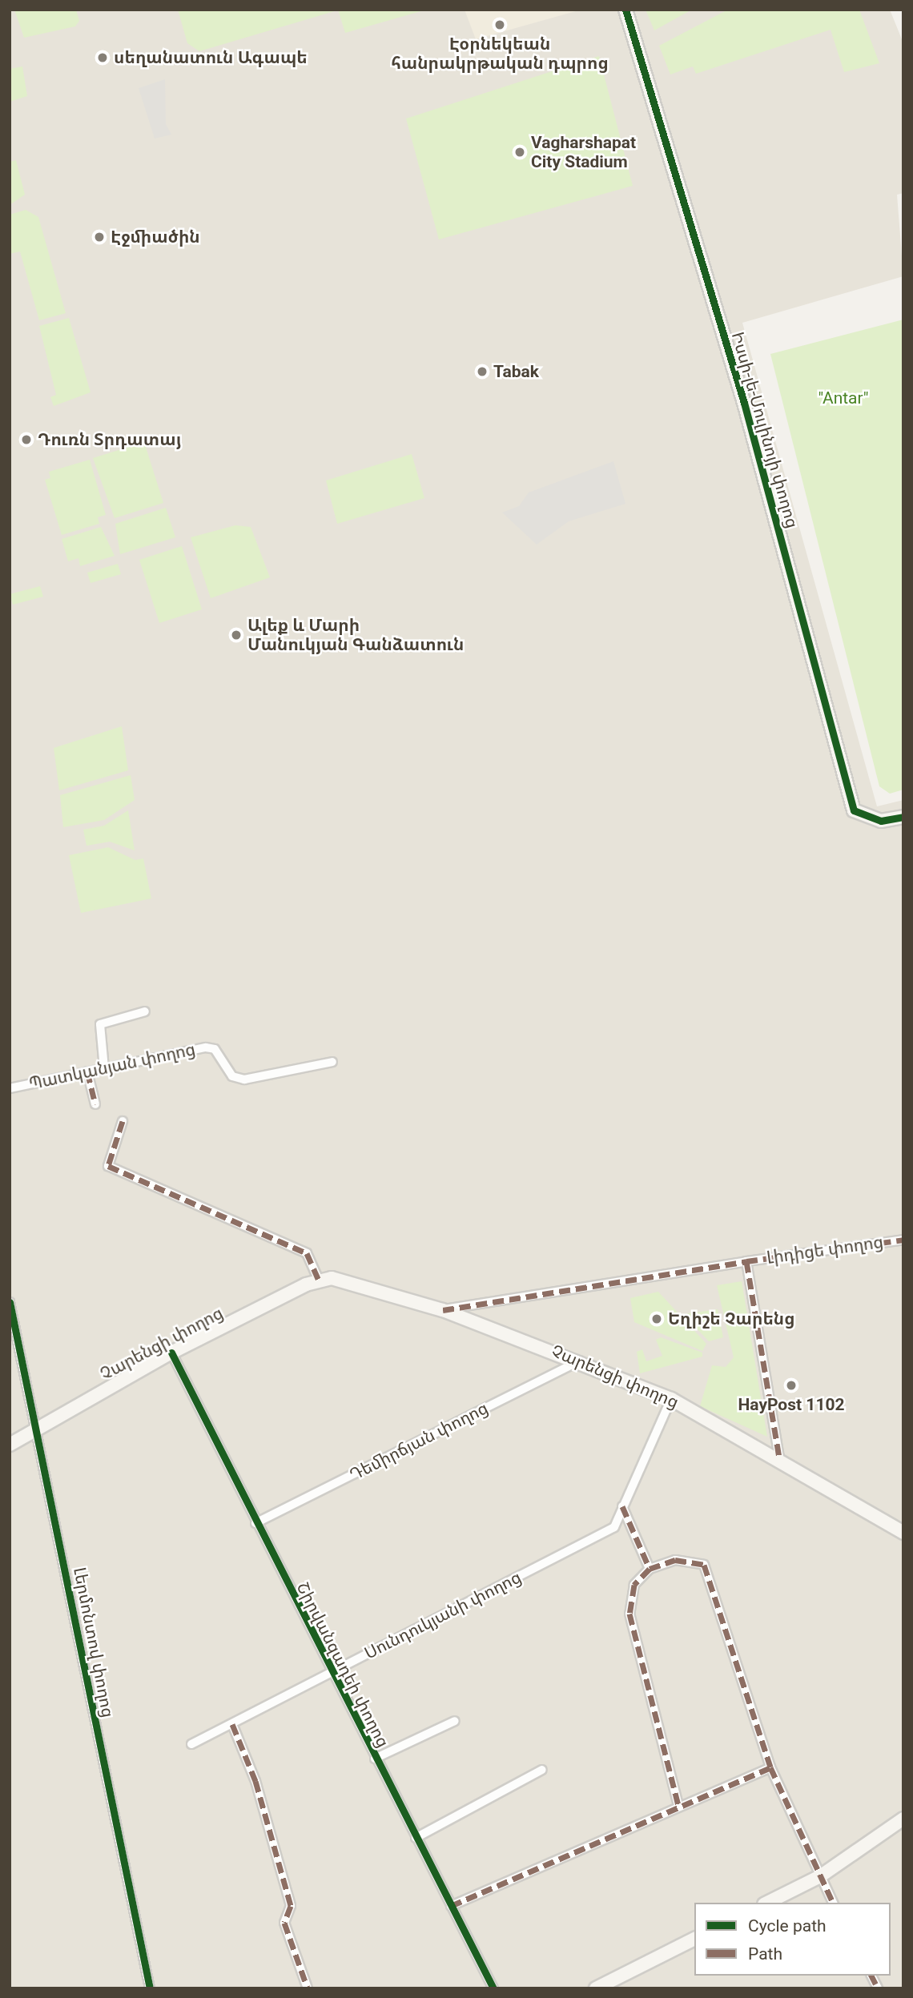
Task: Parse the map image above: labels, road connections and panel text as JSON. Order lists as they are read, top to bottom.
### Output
{
  "streets": {
    "street": [
      "Իսսի-լե-Մուլինոյի փողոց",
      "Պատկանյան փողոց",
      "Լիդիցե փողոց",
      "Չարենցի փողոց",
      "Դեմիրճյան փողոց",
      "Սունդուկյանի փողոց",
      "Լերմոնտով փողոց",
      "Շիրվանզադեի փողոց"
    ]
  },
  "crossings": [
    ["Լիդիցե փողոց", "Չարենցի փողոց"],
    ["Չարենցի փողոց", "Դեմիրճյան փողոց"],
    ["Չարենցի փողոց", "Սունդուկյանի փողոց"],
    ["Չարենցի փողոց", "Լերմոնտով փողոց"],
    ["Չարենցի փողոց", "Շիրվանզադեի փողոց"],
    ["Դեմիրճյան փողոց", "Շիրվանզադեի փողոց"],
    ["Սունդուկյանի փողոց", "Շիրվանզադեի փողոց"]
  ],
  "parks": ["\"Antar\""],
  "places": [
    "Էօրնեկեան հանրակրթական դպրոց",
    "սեղանատուն Ագապե",
    "Vagharshapat City Stadium",
    "Էջմիածին",
    "Tabak",
    "Դուռն Տրդատայ",
    "Ալեք և Մարի Մանուկյան Գանձատուն",
    "Եղիշե Չարենց",
    "HayPost 1102"
  ],
  "legend": ["Cycle path", "Path"]
}
